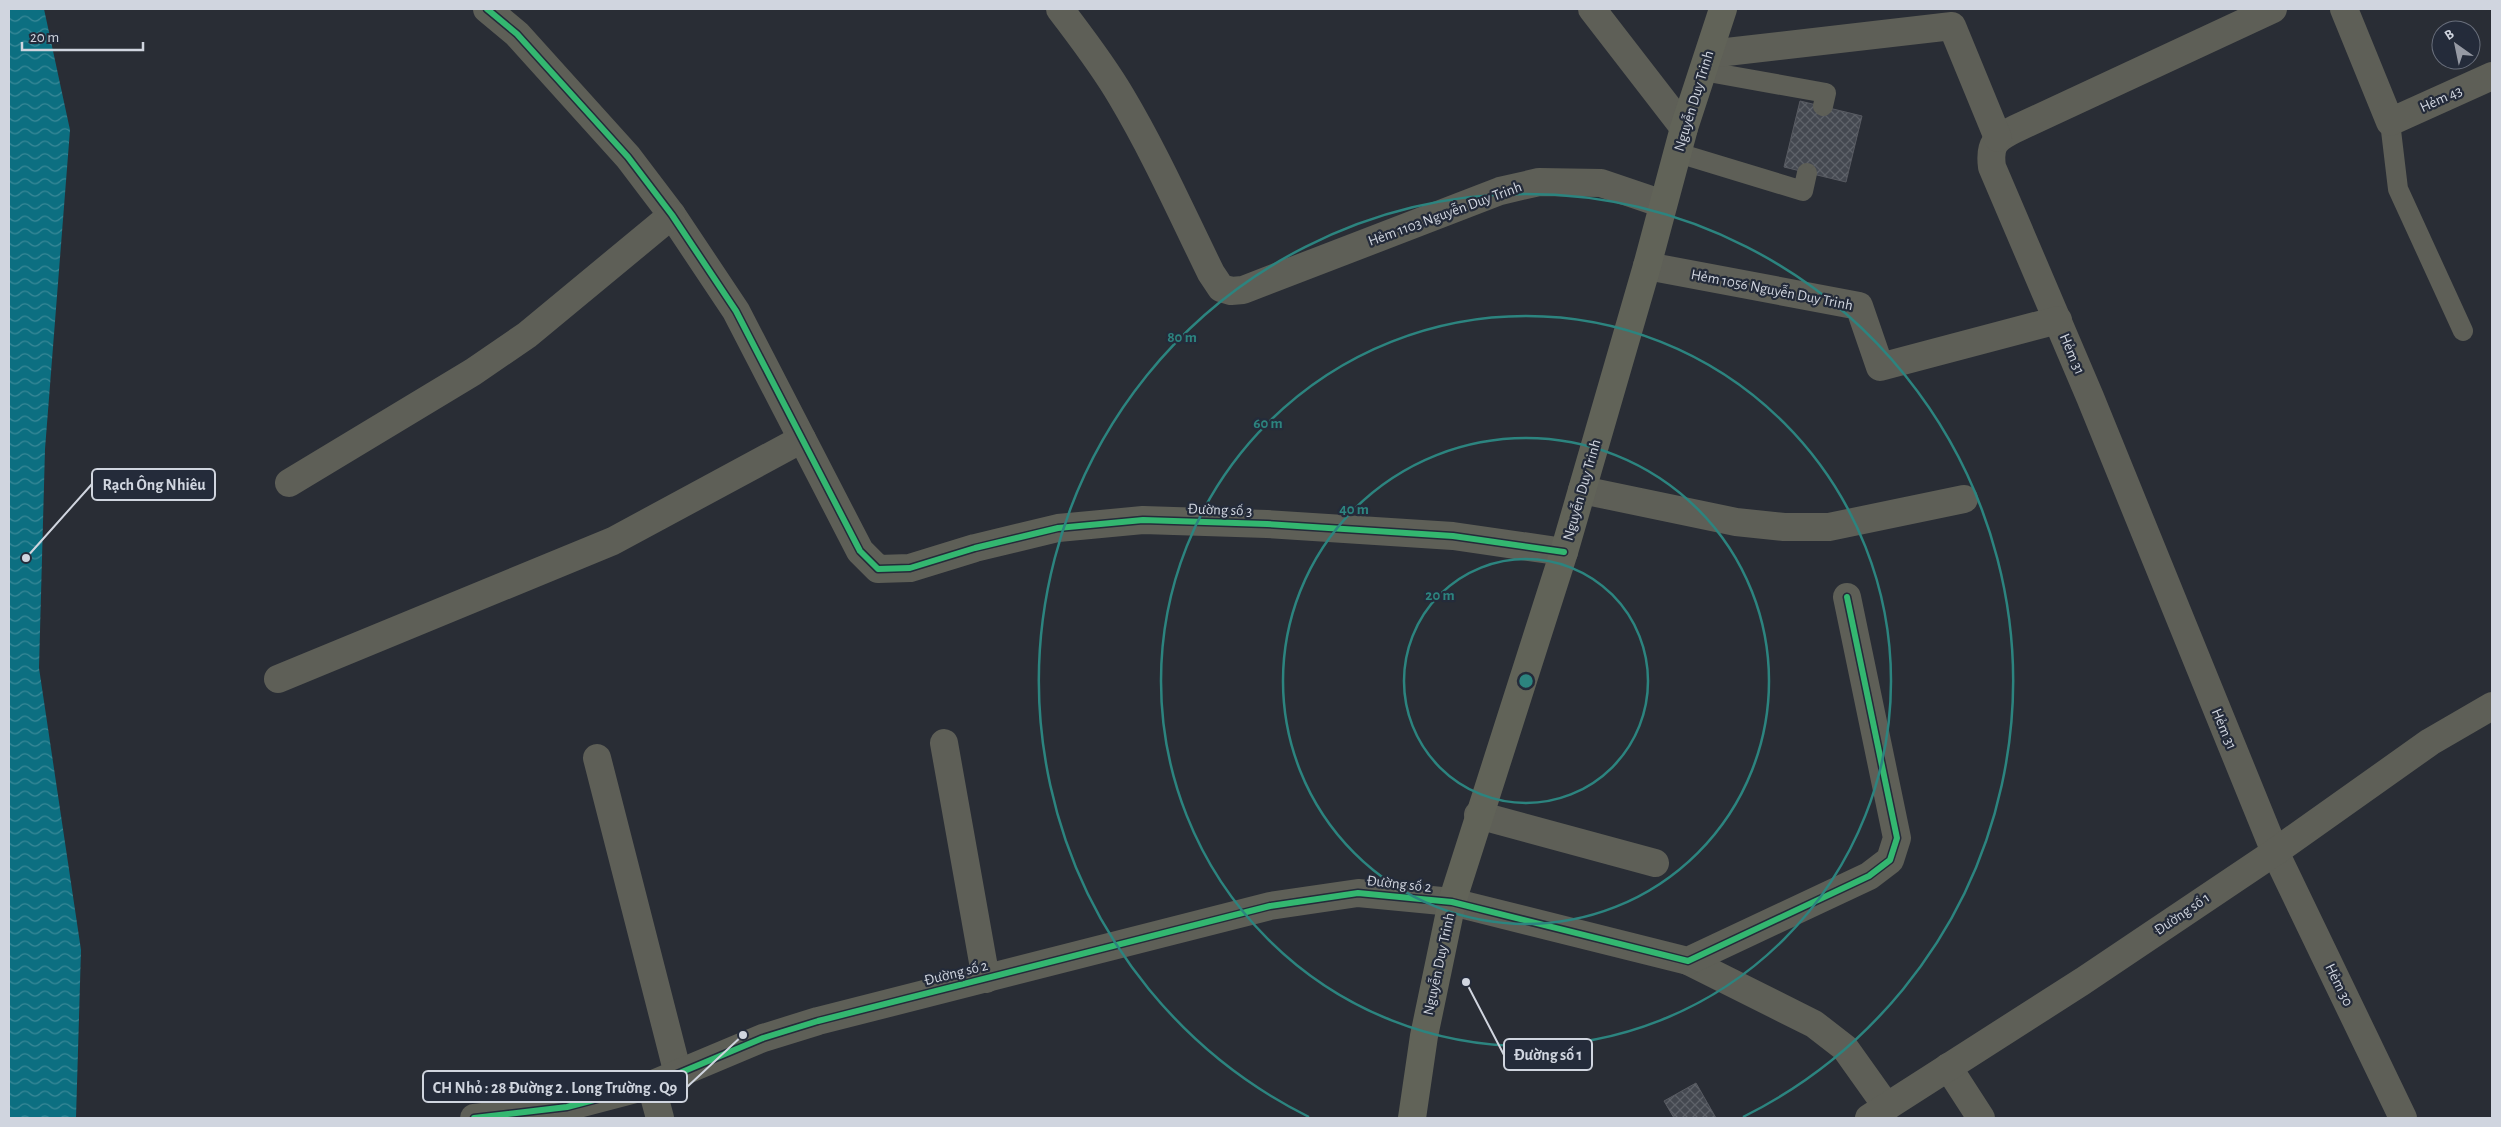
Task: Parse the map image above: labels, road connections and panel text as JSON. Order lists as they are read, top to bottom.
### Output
{
  "streets": {
    "main road": ["Nguyễn Duy Trinh"],
    "street": [
      "Hẻm 43",
      "Hẻm 1103 Nguyễn Duy Trinh",
      "Hẻm 1056 Nguyễn Duy Trinh",
      "Hẻm 31",
      "Đường số 3",
      "Đường số 2",
      "Đường số 1",
      "Hẻm 30"
    ]
  },
  "crossings": [
    ["Nguyễn Duy Trinh", "Hẻm 1103 Nguyễn Duy Trinh"],
    ["Nguyễn Duy Trinh", "Hẻm 1056 Nguyễn Duy Trinh"],
    ["Nguyễn Duy Trinh", "Đường số 3"],
    ["Nguyễn Duy Trinh", "Đường số 2"],
    ["Hẻm 1056 Nguyễn Duy Trinh", "Hẻm 31"],
    ["Hẻm 31", "Đường số 1"],
    ["Hẻm 31", "Hẻm 30"],
    ["Đường số 2", "Đường số 1"],
    ["Đường số 1", "Hẻm 30"]
  ],
  "places": ["Rạch Ông Nhiêu", "Đường số 1", "CH Nhỏ : 28 Đường 2 . Long Trường . Q9"],
  "scale_bar": "20 m",
  "north": "top left",
  "rings": [
    "80 m",
    "60 m",
    "40 m",
    "20 m"
  ]
}
